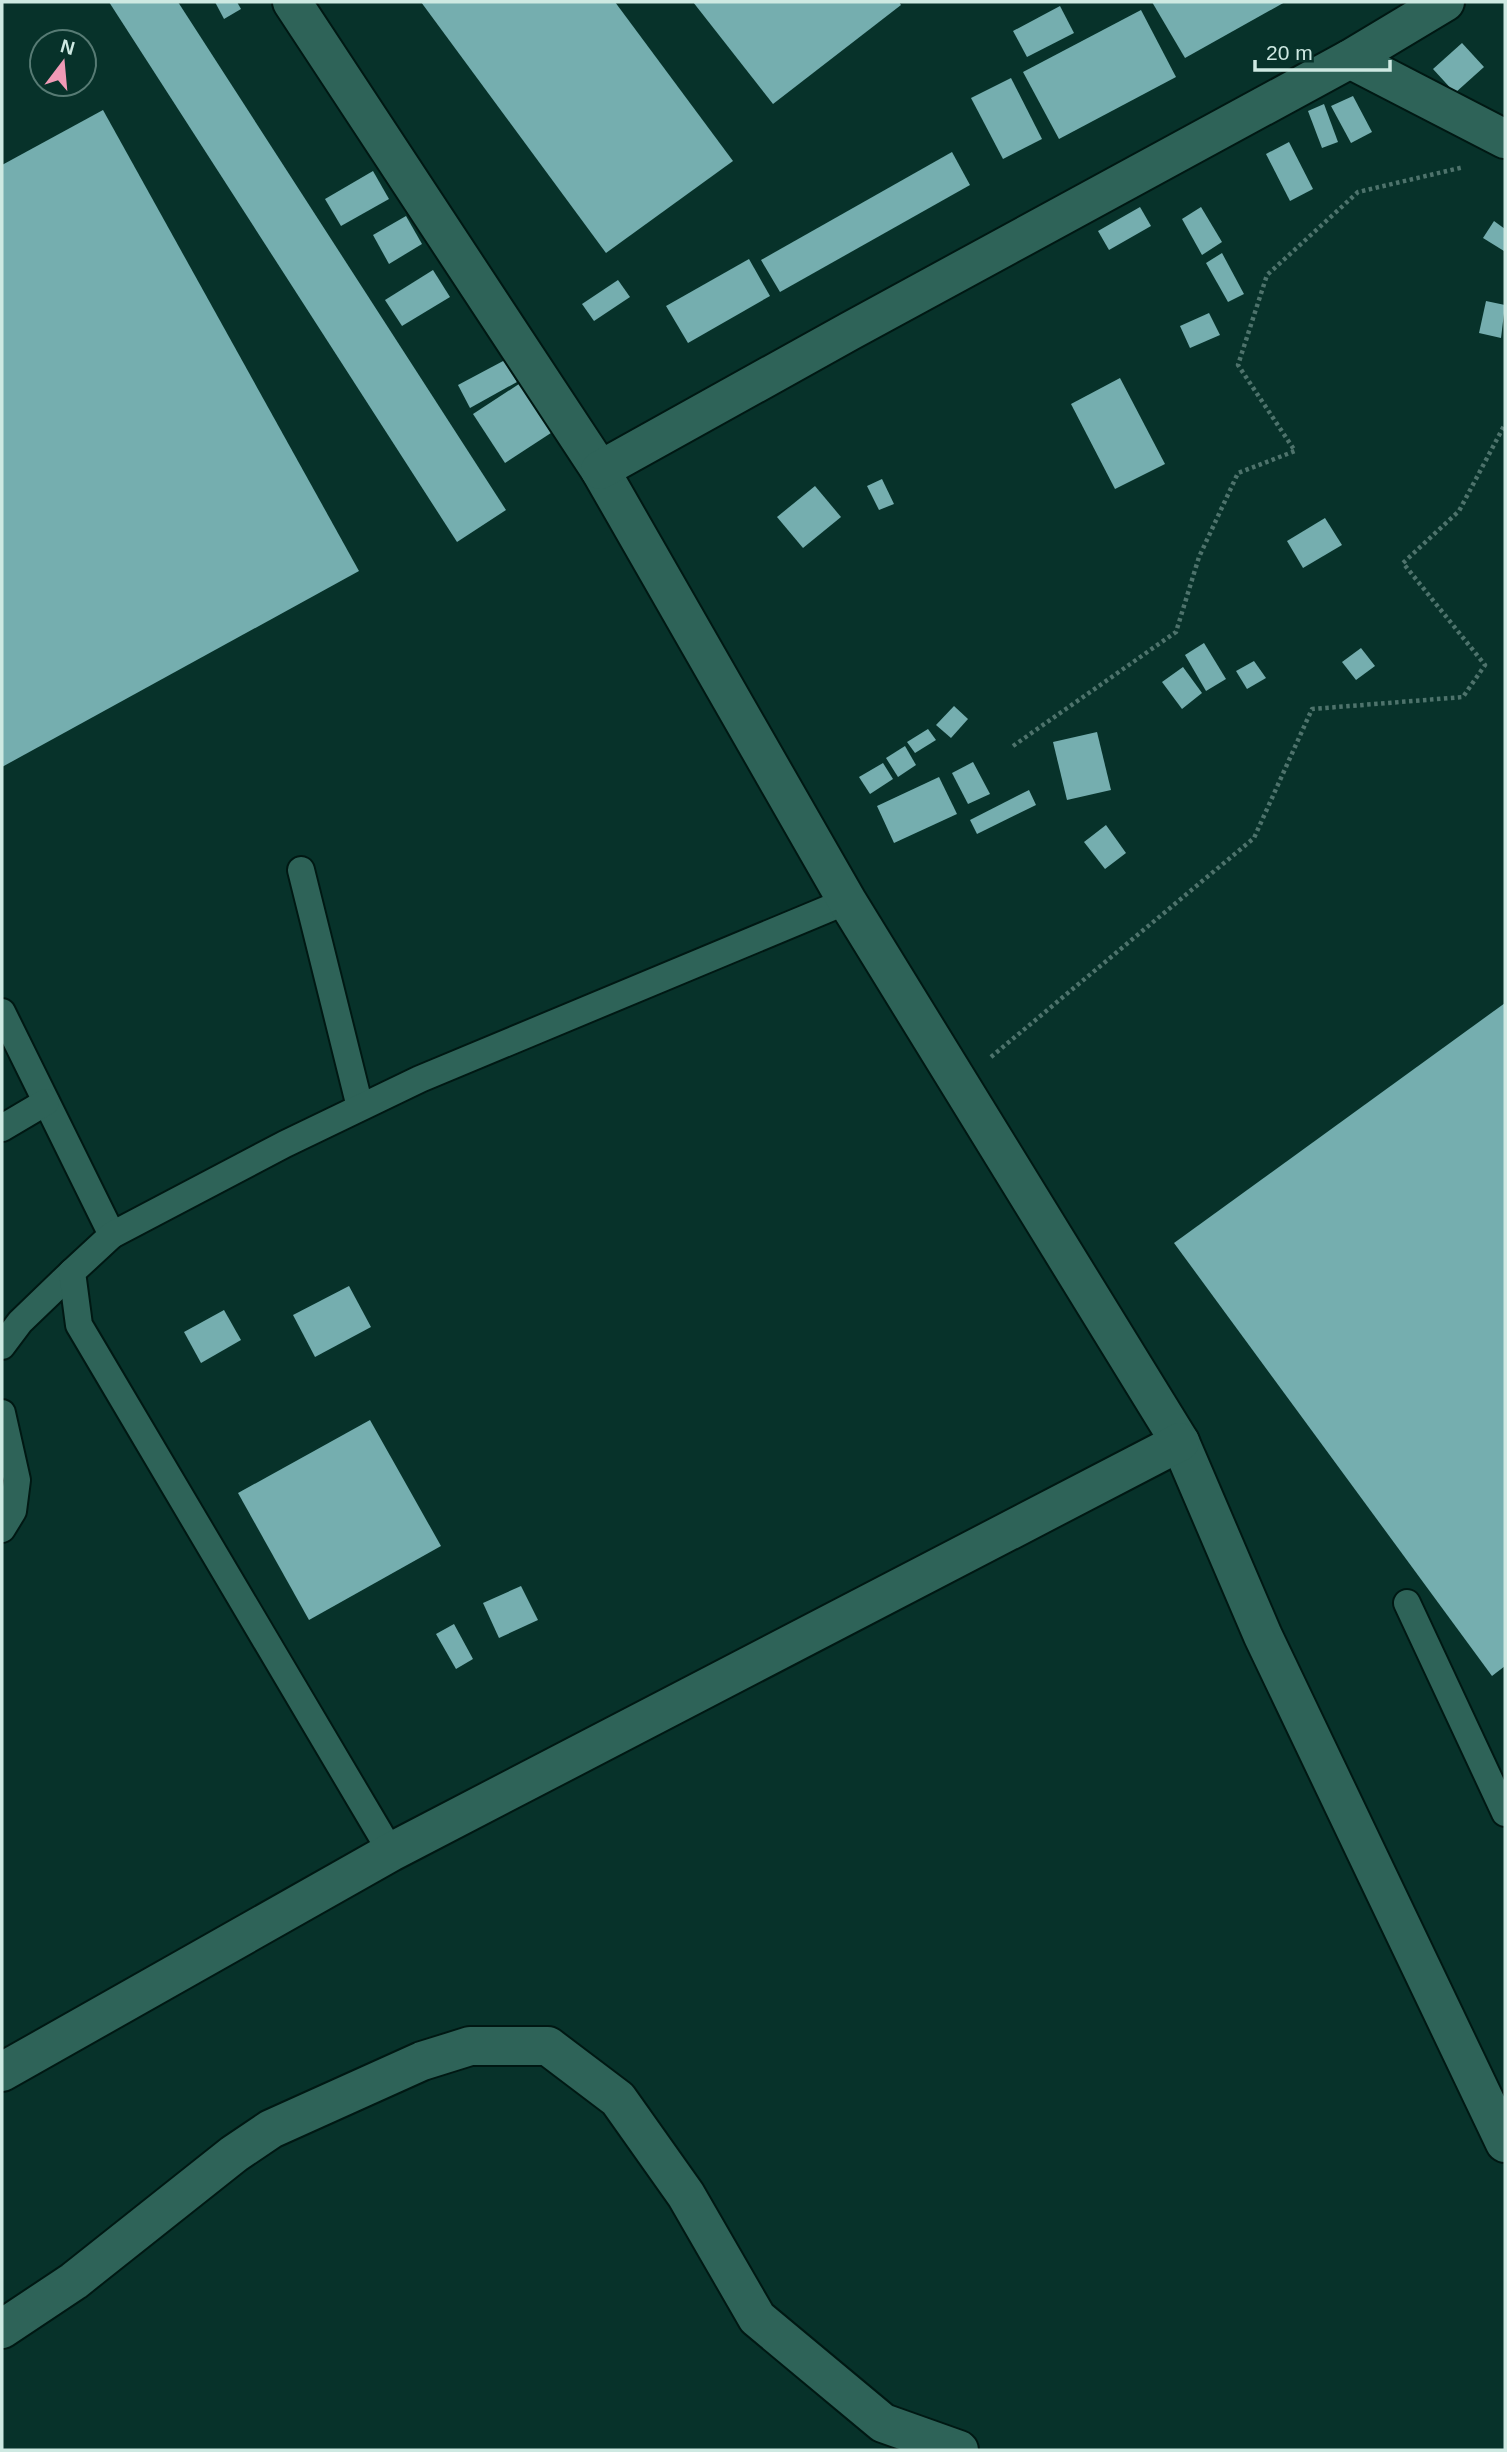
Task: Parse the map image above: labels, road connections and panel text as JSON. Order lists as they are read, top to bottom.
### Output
{
  "scale_bar": "20 m",
  "north": "top"
}
